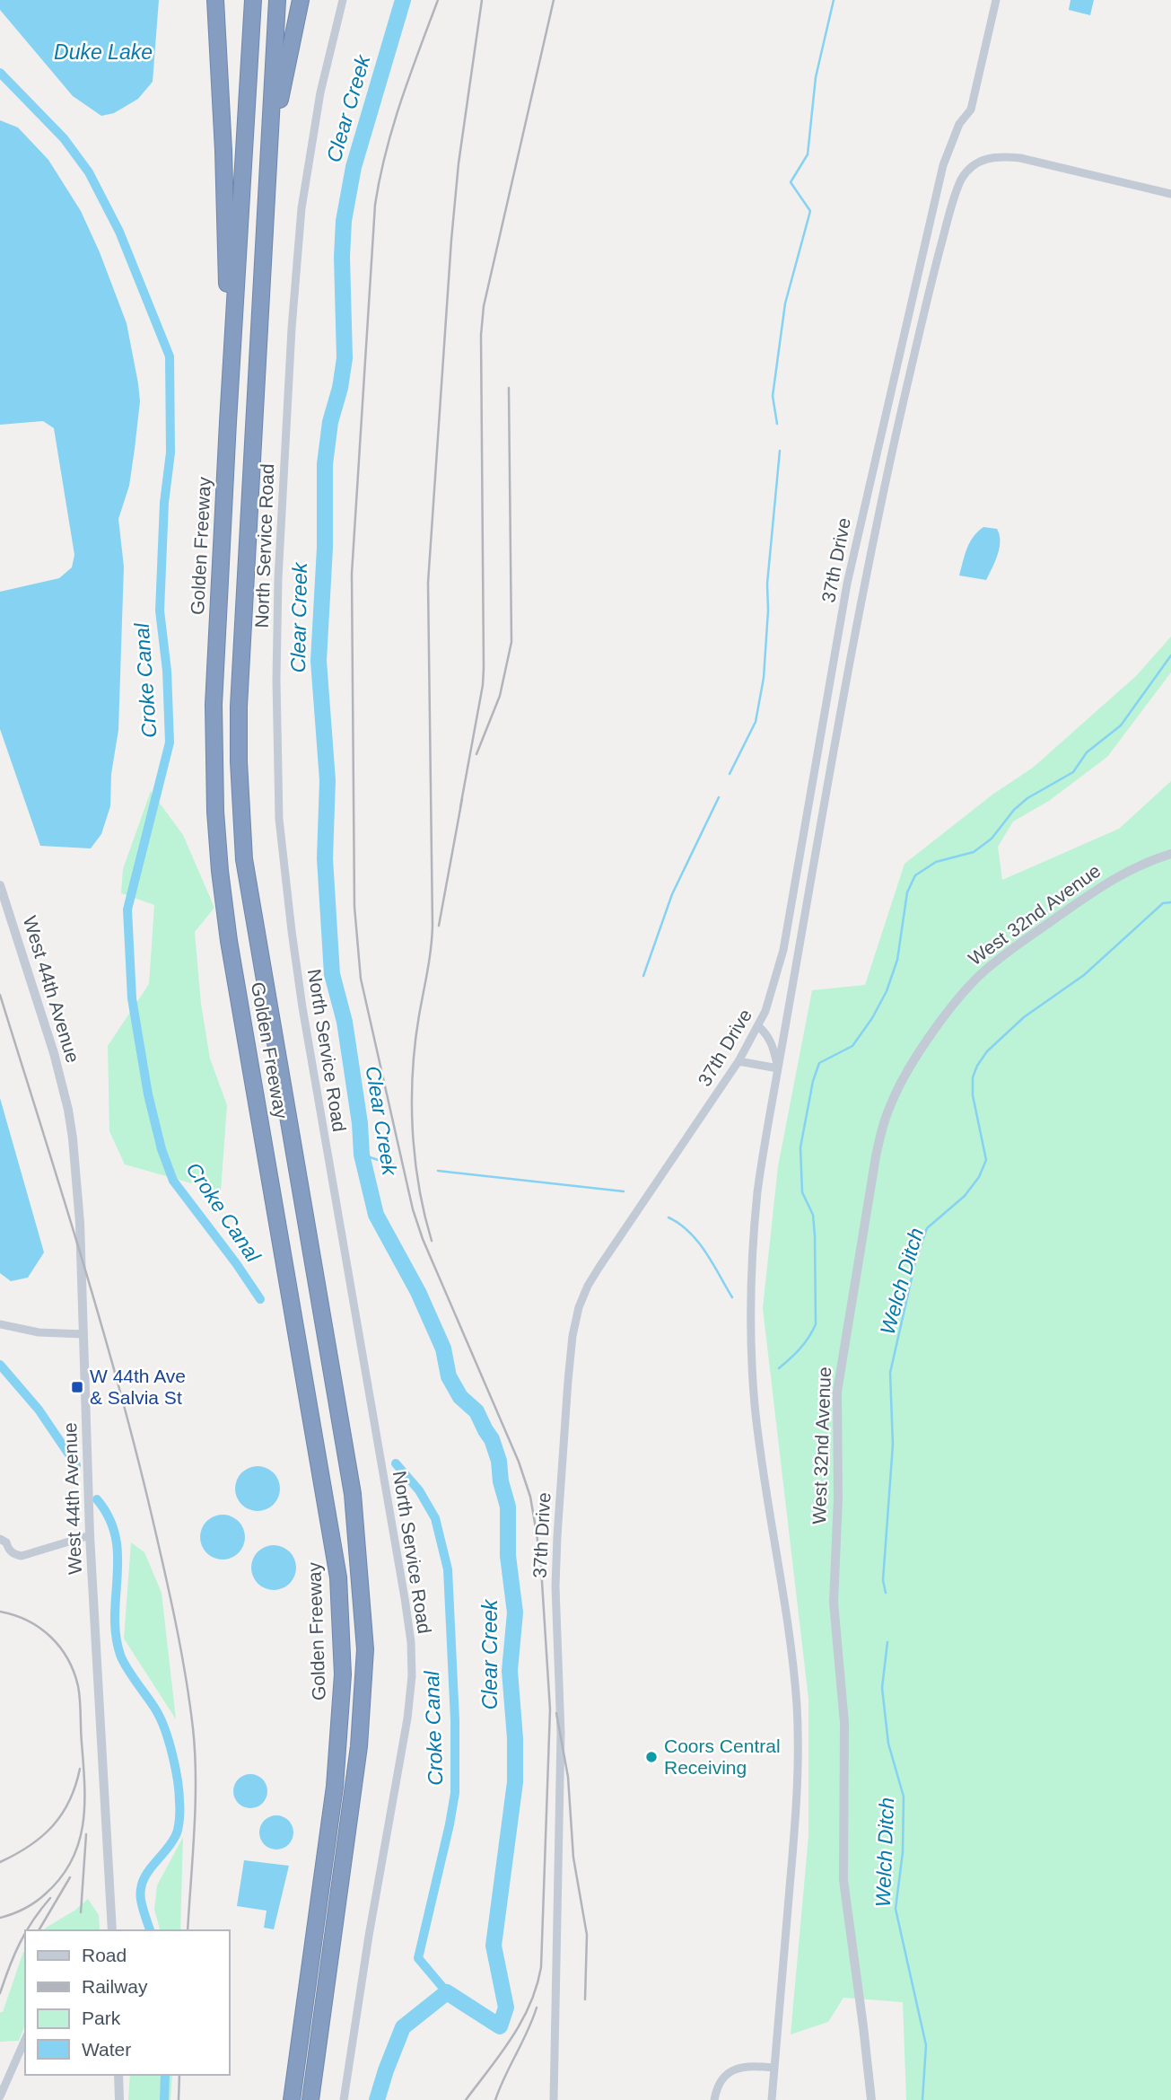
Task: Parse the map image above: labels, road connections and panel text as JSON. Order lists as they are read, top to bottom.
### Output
{
  "streets": {
    "highway": ["Golden Freeway"],
    "street": [
      "North Service Road",
      "37th Drive",
      "West 32nd Avenue",
      "West 44th Avenue"
    ]
  },
  "water": [
    "Duke Lake",
    "Clear Creek",
    "Croke Canal",
    "Welch Ditch"
  ],
  "places": {
    "transit": ["W 44th Ave & Salvia St"],
    "other": ["Coors Central Receiving"]
  },
  "legend": [
    "Road",
    "Railway",
    "Park",
    "Water"
  ]
}
